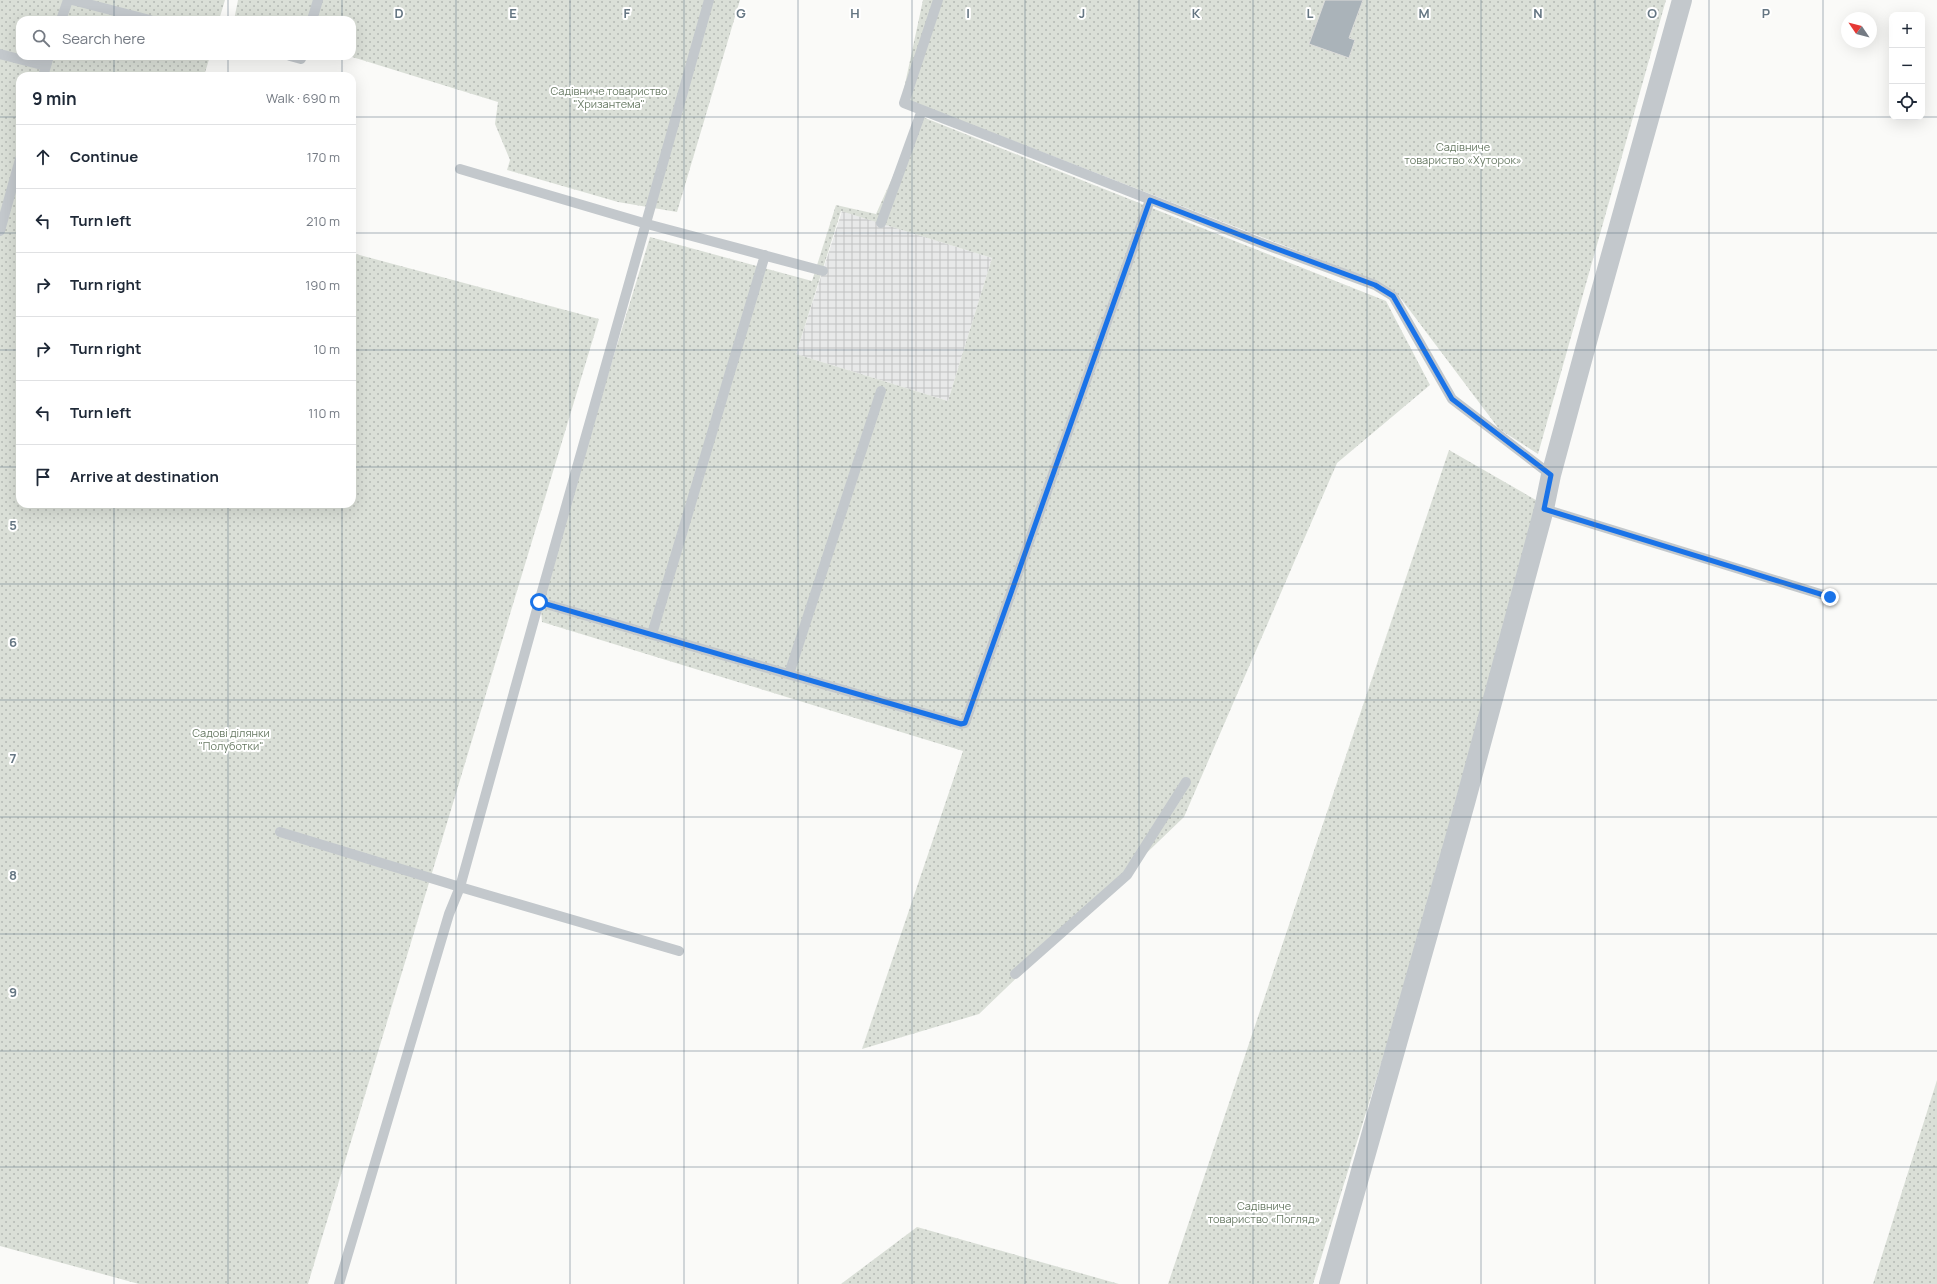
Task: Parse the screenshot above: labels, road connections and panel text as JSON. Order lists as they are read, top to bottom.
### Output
{
  "parks": [
    "Садівниче товариство \"Хризантема\"",
    "Садівниче товариство «Хуторок»",
    "Садові ділянки \"Полуботки\"",
    "Садівниче товариство «Погляд»"
  ],
  "north": "top left",
  "page": {
    "map_buttons": ["+", "−"],
    "search": "Search here",
    "heading": ["9 min", "Walk · 690 m"],
    "list": [
      ["Continue", "170 m"],
      ["Turn left", "210 m"],
      ["Turn right", "190 m"],
      ["Turn right", "10 m"],
      ["Turn left", "110 m"],
      "Arrive at destination"
    ]
  },
  "grid": {
    "columns": [
      "D",
      "E",
      "F",
      "G",
      "H",
      "I",
      "J",
      "K",
      "L",
      "M",
      "N",
      "O",
      "P"
    ],
    "rows": [
      "5",
      "6",
      "7",
      "8",
      "9"
    ]
  }
}
